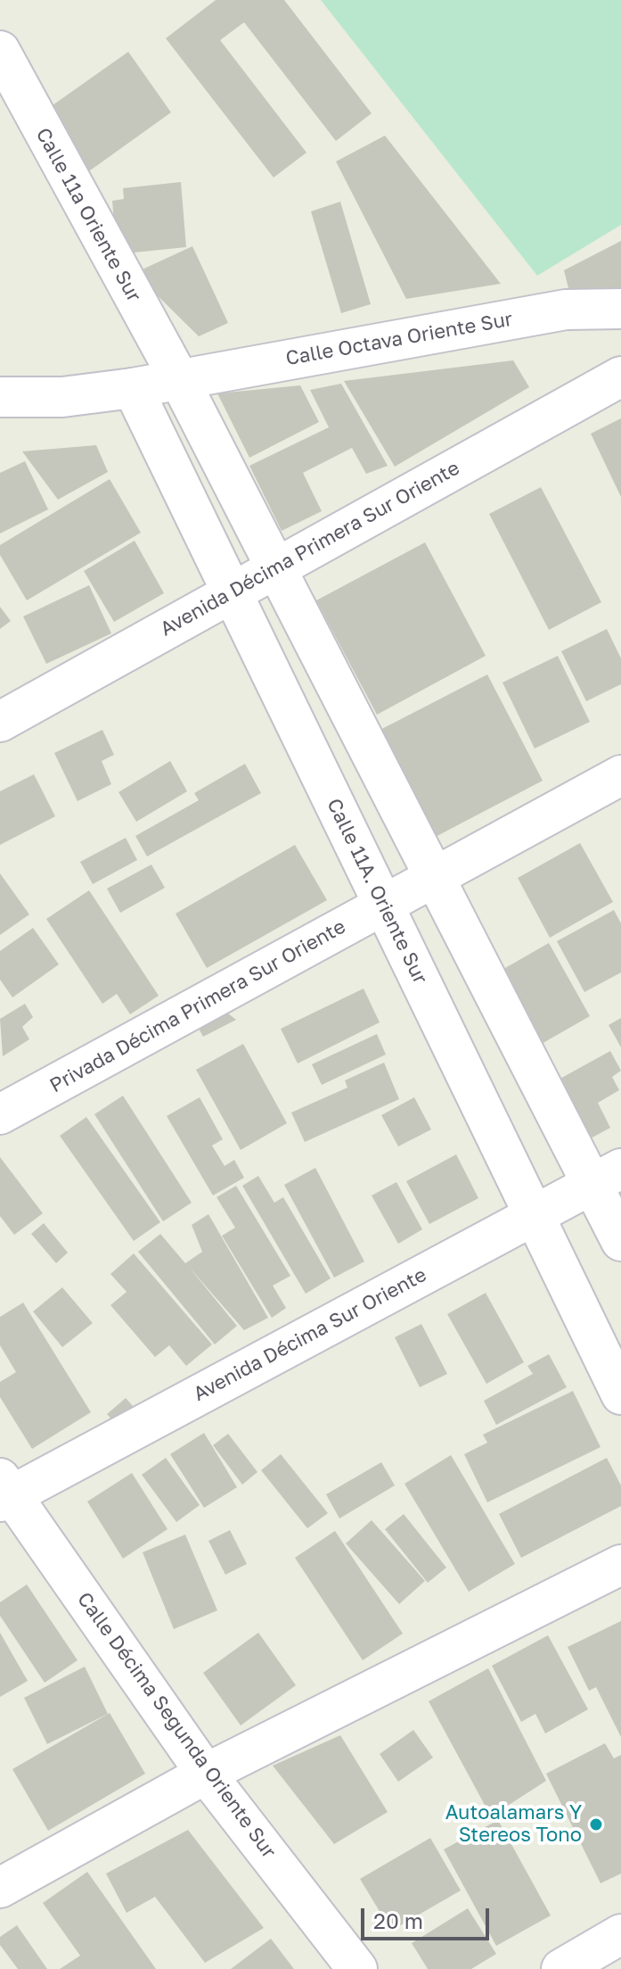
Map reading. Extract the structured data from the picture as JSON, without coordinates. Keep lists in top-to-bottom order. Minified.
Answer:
{"streets":{"street":["Calle 11a Oriente Sur","Calle Octava Oriente Sur","Avenida Décima Primera Sur Oriente","Calle 11A. Oriente Sur","Privada Décima Primera Sur Oriente","Avenida Décima Sur Oriente","Calle Décima Segunda Oriente Sur"]},"crossings":[["Calle 11a Oriente Sur","Calle Octava Oriente Sur"],["Calle Octava Oriente Sur","Calle 11A. Oriente Sur"],["Avenida Décima Primera Sur Oriente","Calle 11A. Oriente Sur"],["Calle 11A. Oriente Sur","Privada Décima Primera Sur Oriente"],["Calle 11A. Oriente Sur","Avenida Décima Sur Oriente"],["Avenida Décima Sur Oriente","Calle Décima Segunda Oriente Sur"]],"places":["Autoalamars Y Stereos Tono"],"scale_bar":"20 m"}
